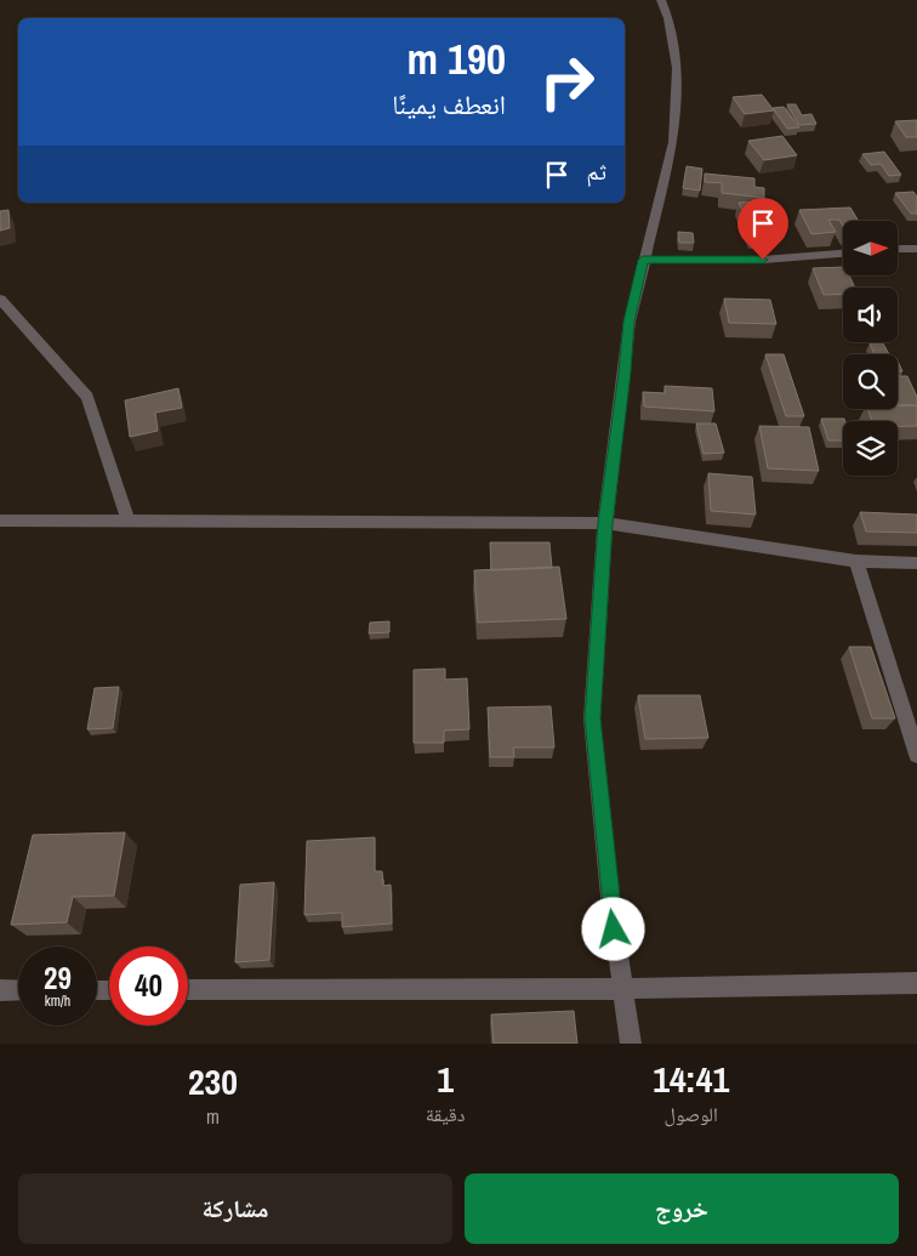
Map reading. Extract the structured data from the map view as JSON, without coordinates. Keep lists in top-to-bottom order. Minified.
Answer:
{"north":"right","page":{"turn":["190 m","انعطف يمينًا"],"then":"ثم","speed":"29 km/h","limit":"40","eta":["14:41","الوصول","1","دقيقة","230","m"],"buttons":["خروج","مشاركة"]}}
